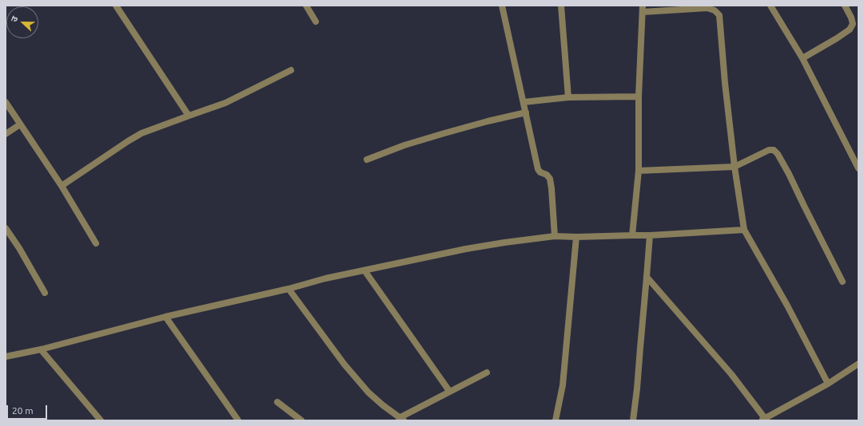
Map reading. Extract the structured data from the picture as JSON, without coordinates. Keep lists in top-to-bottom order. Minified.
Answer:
{"scale_bar":"20 m","north":"left"}
